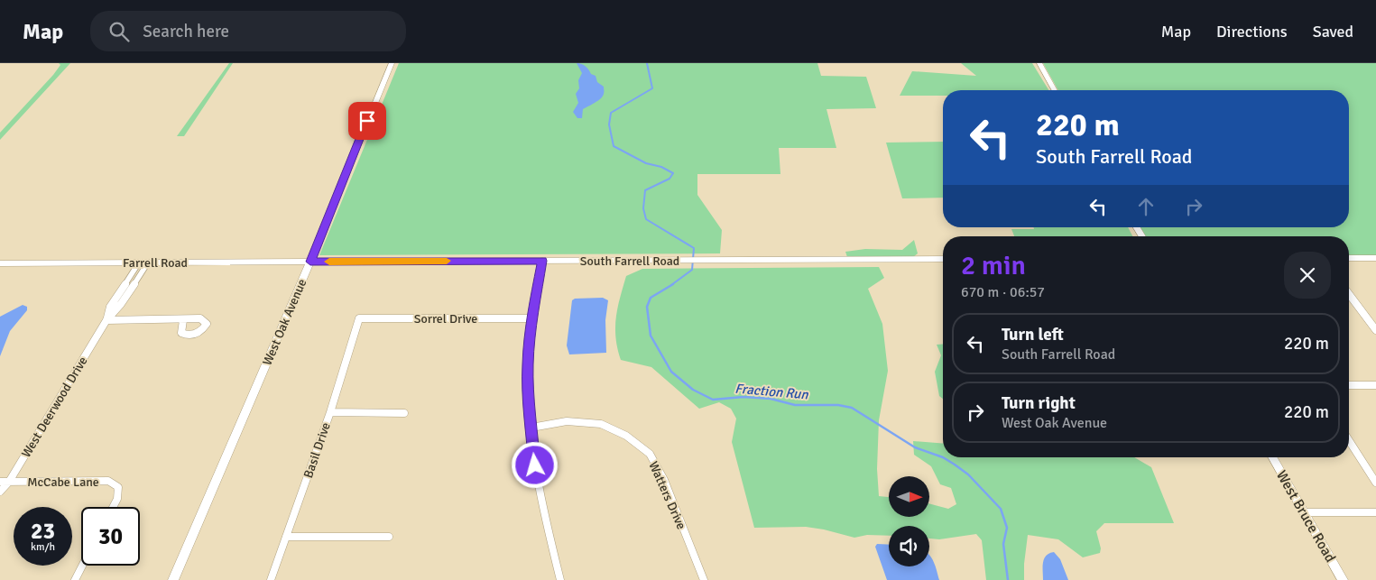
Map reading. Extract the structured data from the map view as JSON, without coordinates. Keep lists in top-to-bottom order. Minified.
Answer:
{"streets":{"street":["South Farrell Road","Farrell Road","Sorrel Drive","West Oak Avenue","West Deerwood Drive","Basil Drive","McCabe Lane","Watters Drive","West Bruce Road"]},"crossings":[["South Farrell Road","Farrell Road"],["South Farrell Road","West Oak Avenue"],["Farrell Road","West Oak Avenue"],["Farrell Road","West Deerwood Drive"],["Sorrel Drive","Basil Drive"],["West Deerwood Drive","McCabe Lane"]],"water":["Fraction Run"],"north":"right","page":{"header":"Map","search":"Search here","nav":["Map","Directions","Saved"],"turn":["220 m","South Farrell Road"],"heading":["2 min","670 m · 06:57"],"list":[{"name":"Turn left","note":"South Farrell Road","value":"220 m"},{"name":"Turn right","note":"West Oak Avenue","value":"220 m"}],"speed":"23 km/h","limit":"30"}}
